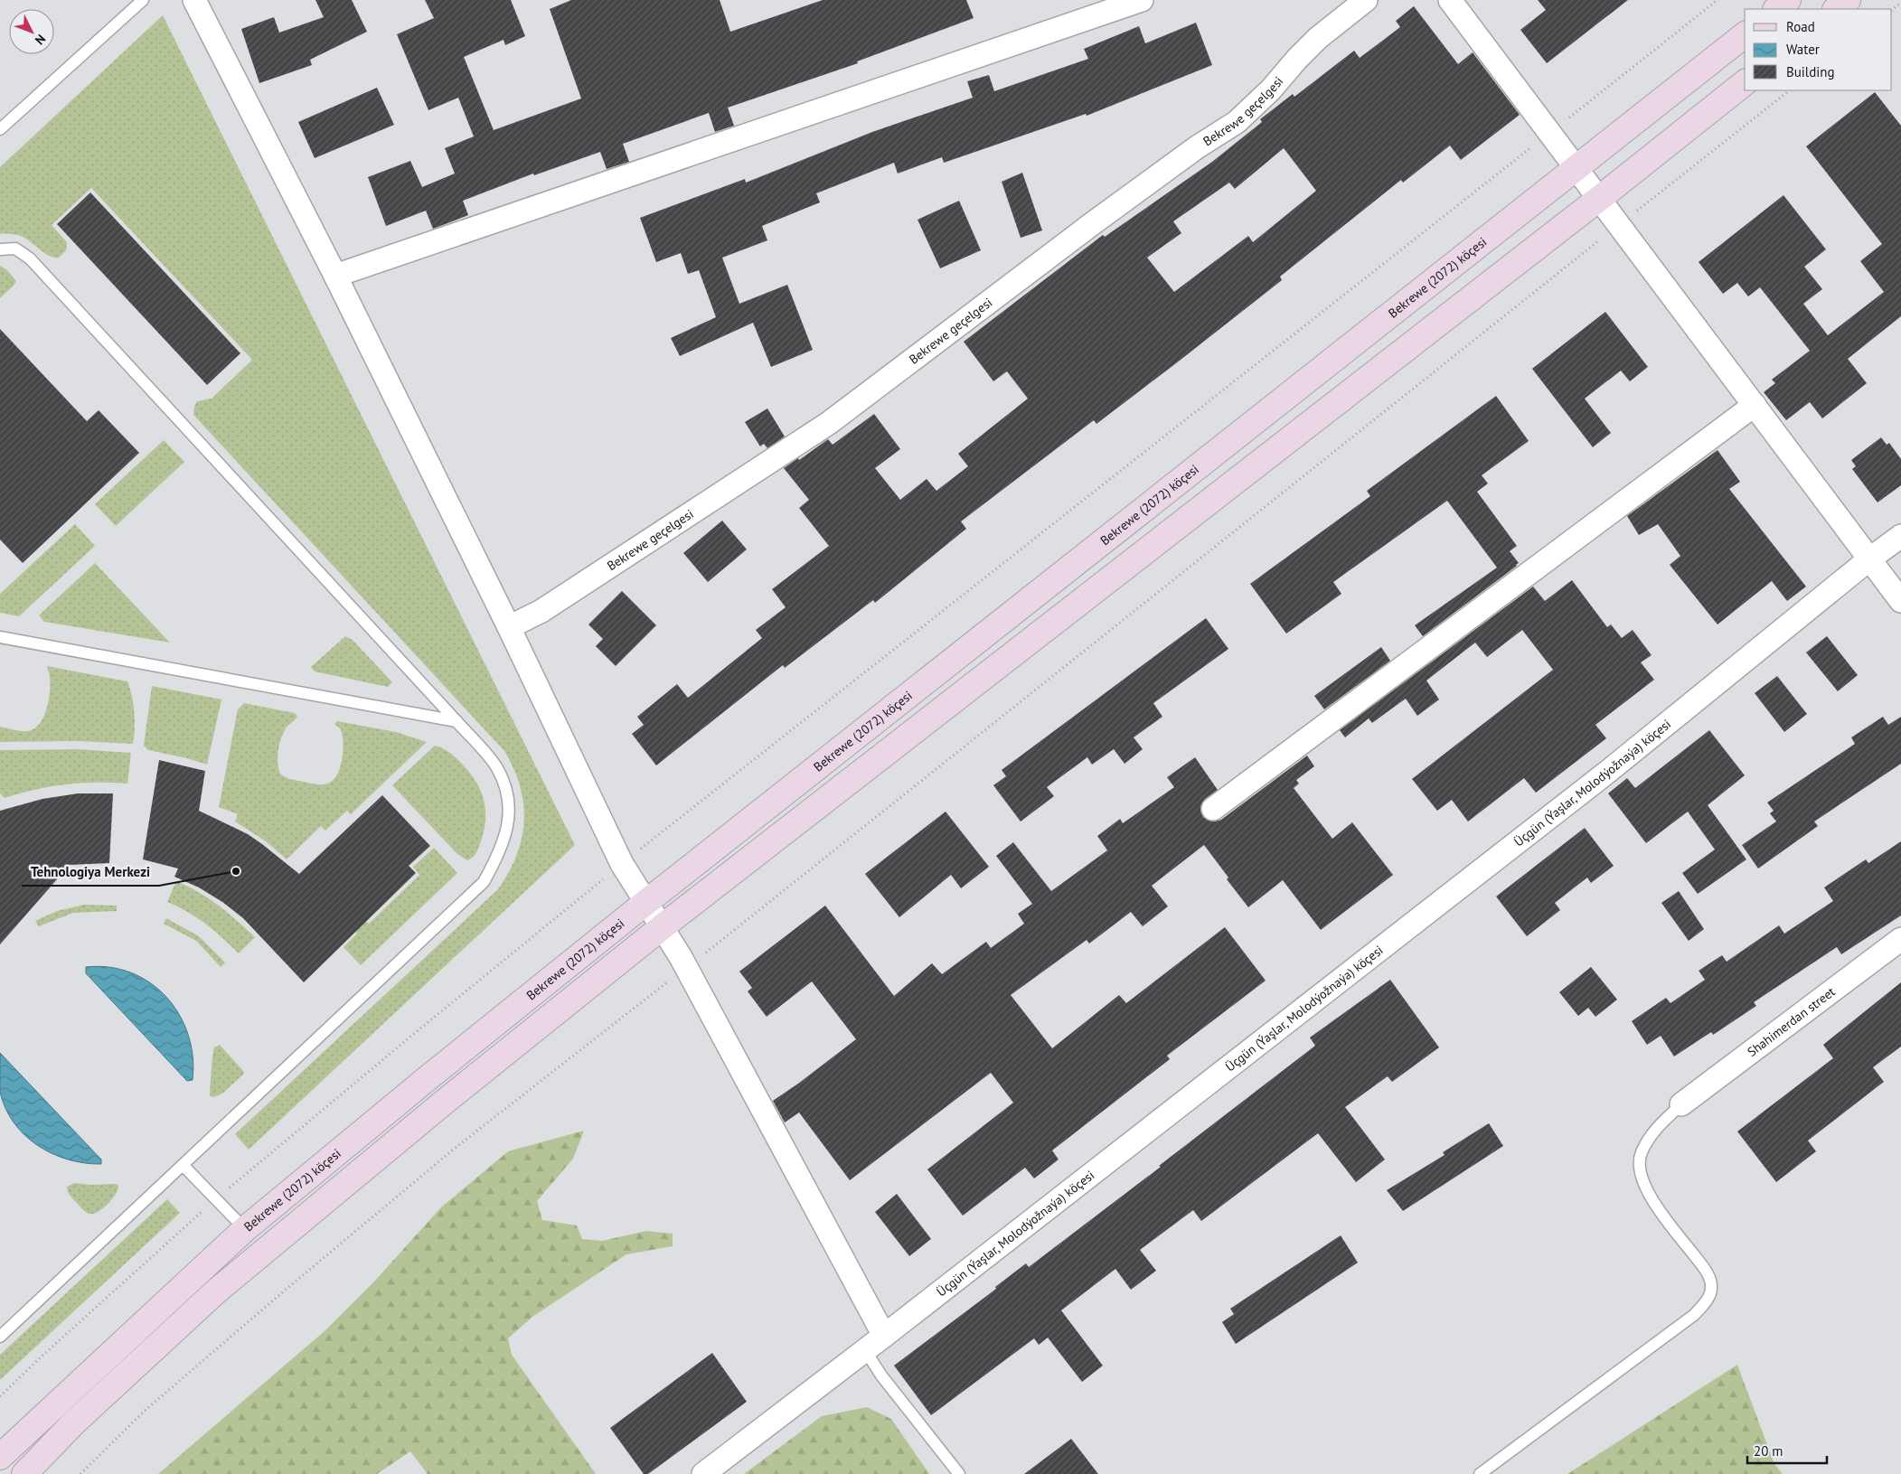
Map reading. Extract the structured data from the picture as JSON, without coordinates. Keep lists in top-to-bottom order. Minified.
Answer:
{"streets":{"main road":["Bekrewe (2072) köçesi"],"street":["Bekrewe geçelgesi","Üçgün (Ýaşlar, Molodýožnaýa) köçesi","Shahimerdan street"]},"places":["Tehnologiya Merkezi"],"legend":["Road","Water","Building"],"scale_bar":"20 m","north":"bottom right"}
